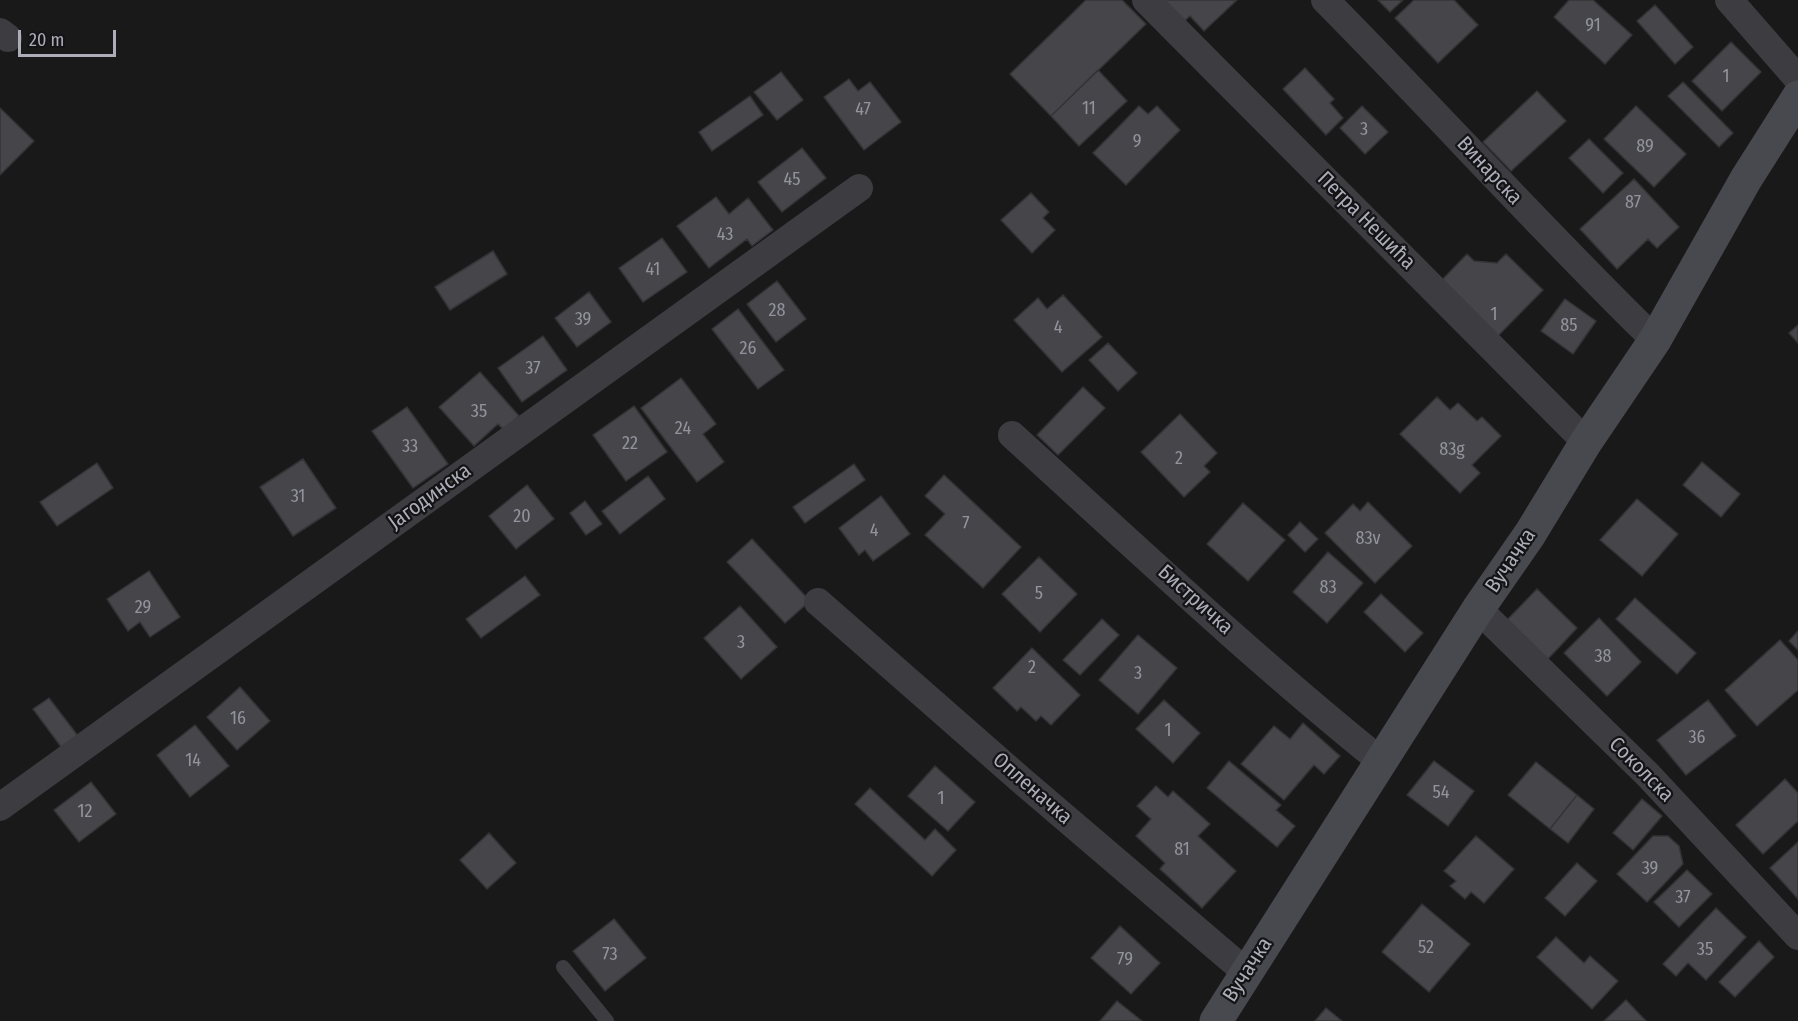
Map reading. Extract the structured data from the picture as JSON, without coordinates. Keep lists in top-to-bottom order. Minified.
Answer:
{"streets":{"street":["Винарска","Петра Нешића","Јагодинска","Вучачка","Бистричка","Соколска","Опленачка"]},"crossings":[["Винарска","Вучачка"],["Петра Нешића","Вучачка"],["Вучачка","Бистричка"],["Вучачка","Соколска"],["Вучачка","Опленачка"]],"house_numbers":["91","1","11","47","3","9","89","45","87","43","41","28","1","39","85","4","26","37","35","24","22","33","83g","2","31","20","7","4","83v","83","5","29","3","38","2","3","16","1","36","14","54","1","12","81","39","37","52","35","73","79"],"scale_bar":"20 m"}
